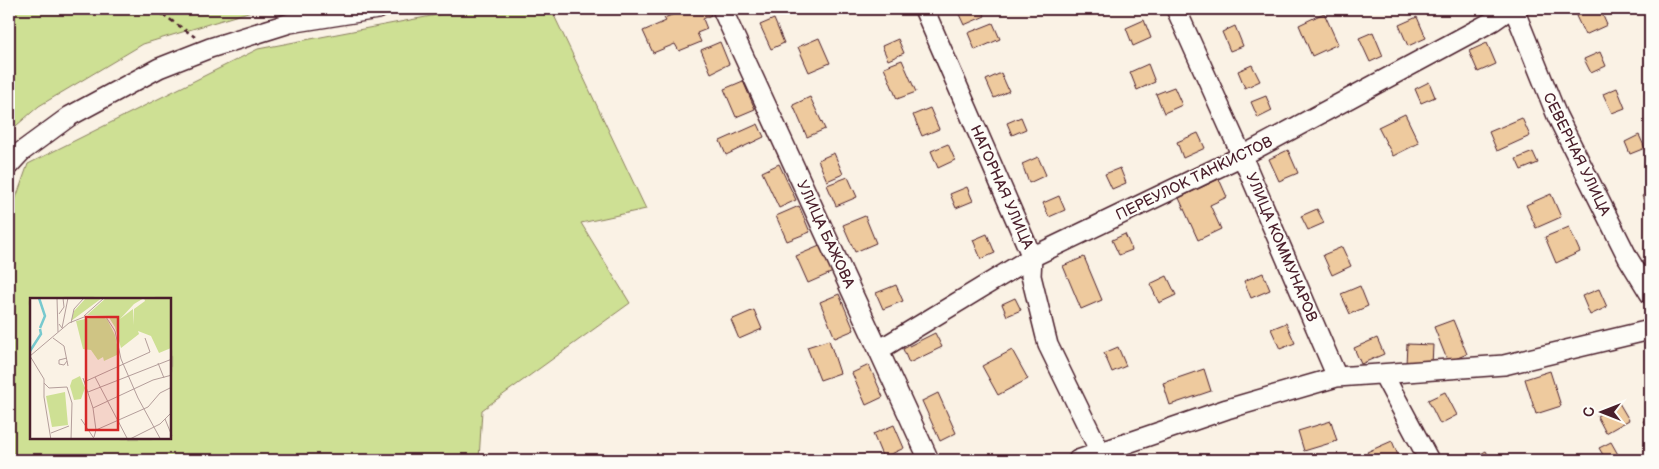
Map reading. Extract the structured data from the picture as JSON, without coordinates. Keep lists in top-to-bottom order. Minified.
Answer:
{"streets":{"street":["СЕВЕРНАЯ УЛИЦА","ПЕРЕУЛОК ТАНКИСТОВ","НАГОРНАЯ УЛИЦА","УЛИЦА БАЖОВА","УЛИЦА КОММУНАРОВ"]},"crossings":[["ПЕРЕУЛОК ТАНКИСТОВ","НАГОРНАЯ УЛИЦА"],["ПЕРЕУЛОК ТАНКИСТОВ","УЛИЦА БАЖОВА"],["ПЕРЕУЛОК ТАНКИСТОВ","УЛИЦА КОММУНАРОВ"]],"north":"left"}
